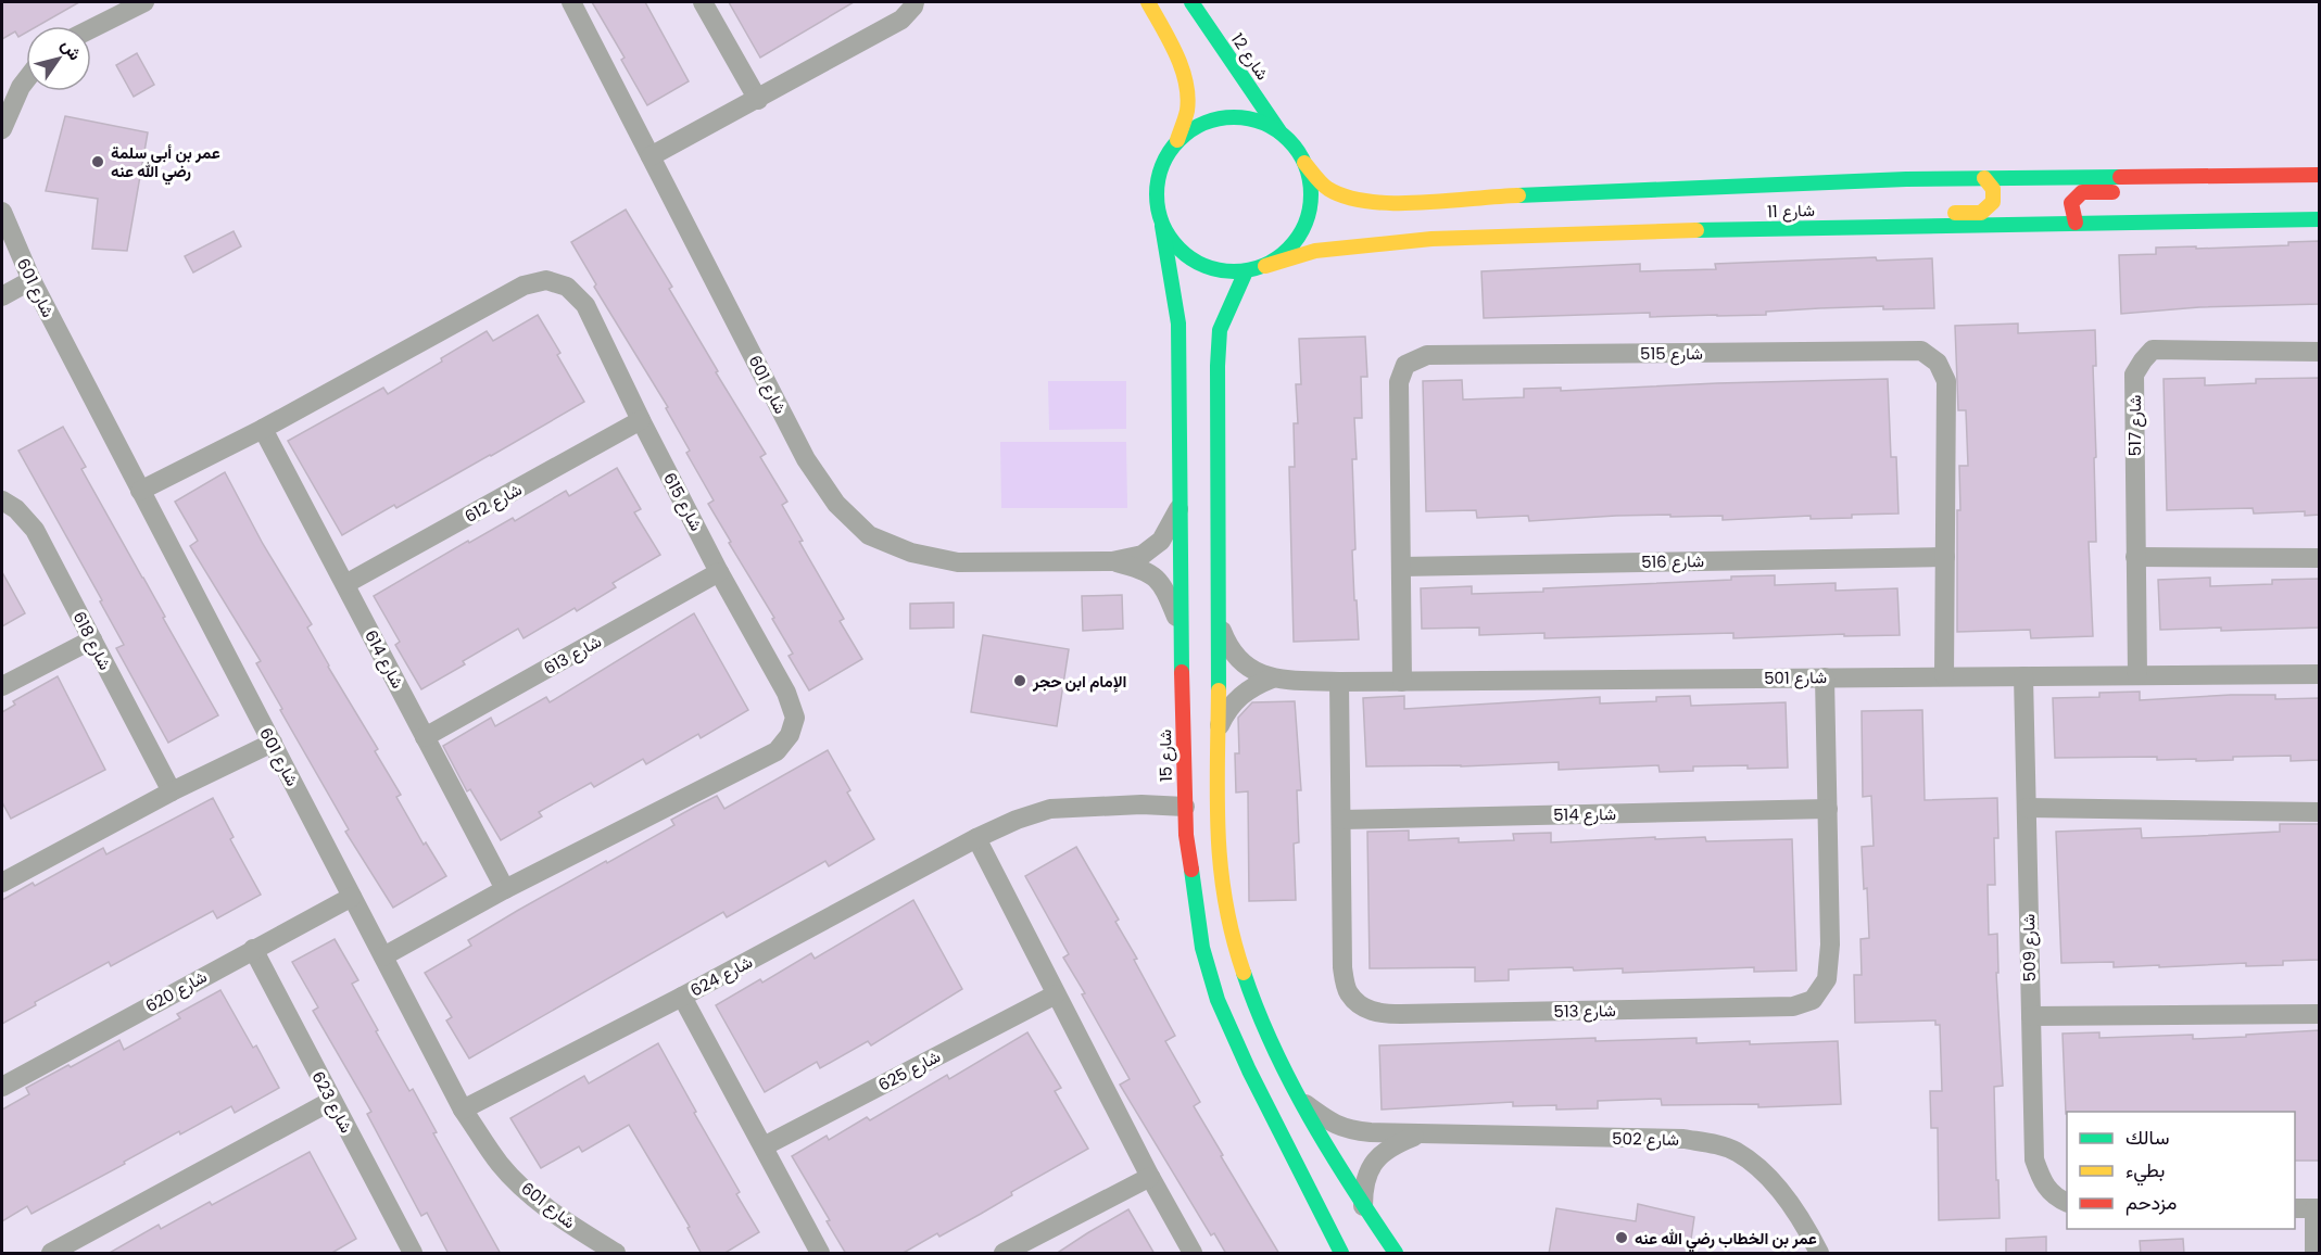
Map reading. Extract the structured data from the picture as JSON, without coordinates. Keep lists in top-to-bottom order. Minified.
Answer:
{"streets":{"street":["شارع 12","شارع 11","شارع 601","شارع 515","شارع 517","شارع 615","شارع 612","شارع 516","شارع 618","شارع 613","شارع 614","شارع 501","شارع 15","شارع 514","شارع 509","شارع 624","شارع 620","شارع 513","شارع 625","شارع 623","شارع 502"]},"crossings":[["شارع 12","شارع 11"],["شارع 12","شارع 15"],["شارع 11","شارع 15"],["شارع 601","شارع 615"],["شارع 601","شارع 15"],["شارع 601","شارع 624"],["شارع 601","شارع 620"],["شارع 515","شارع 516"],["شارع 515","شارع 501"],["شارع 517","شارع 501"],["شارع 615","شارع 612"],["شارع 615","شارع 613"],["شارع 615","شارع 614"],["شارع 612","شارع 614"],["شارع 613","شارع 614"],["شارع 501","شارع 509"],["شارع 501","شارع 513"],["شارع 15","شارع 624"],["شارع 514","شارع 513"],["شارع 620","شارع 623"]],"places":["عمر بن أبي سلمة رضي الله عنه","الإمام ابن حجر","عمر بن الخطاب رضي الله عنه"],"legend":["سالك","بطيء","مزدحم"],"north":"top right"}
